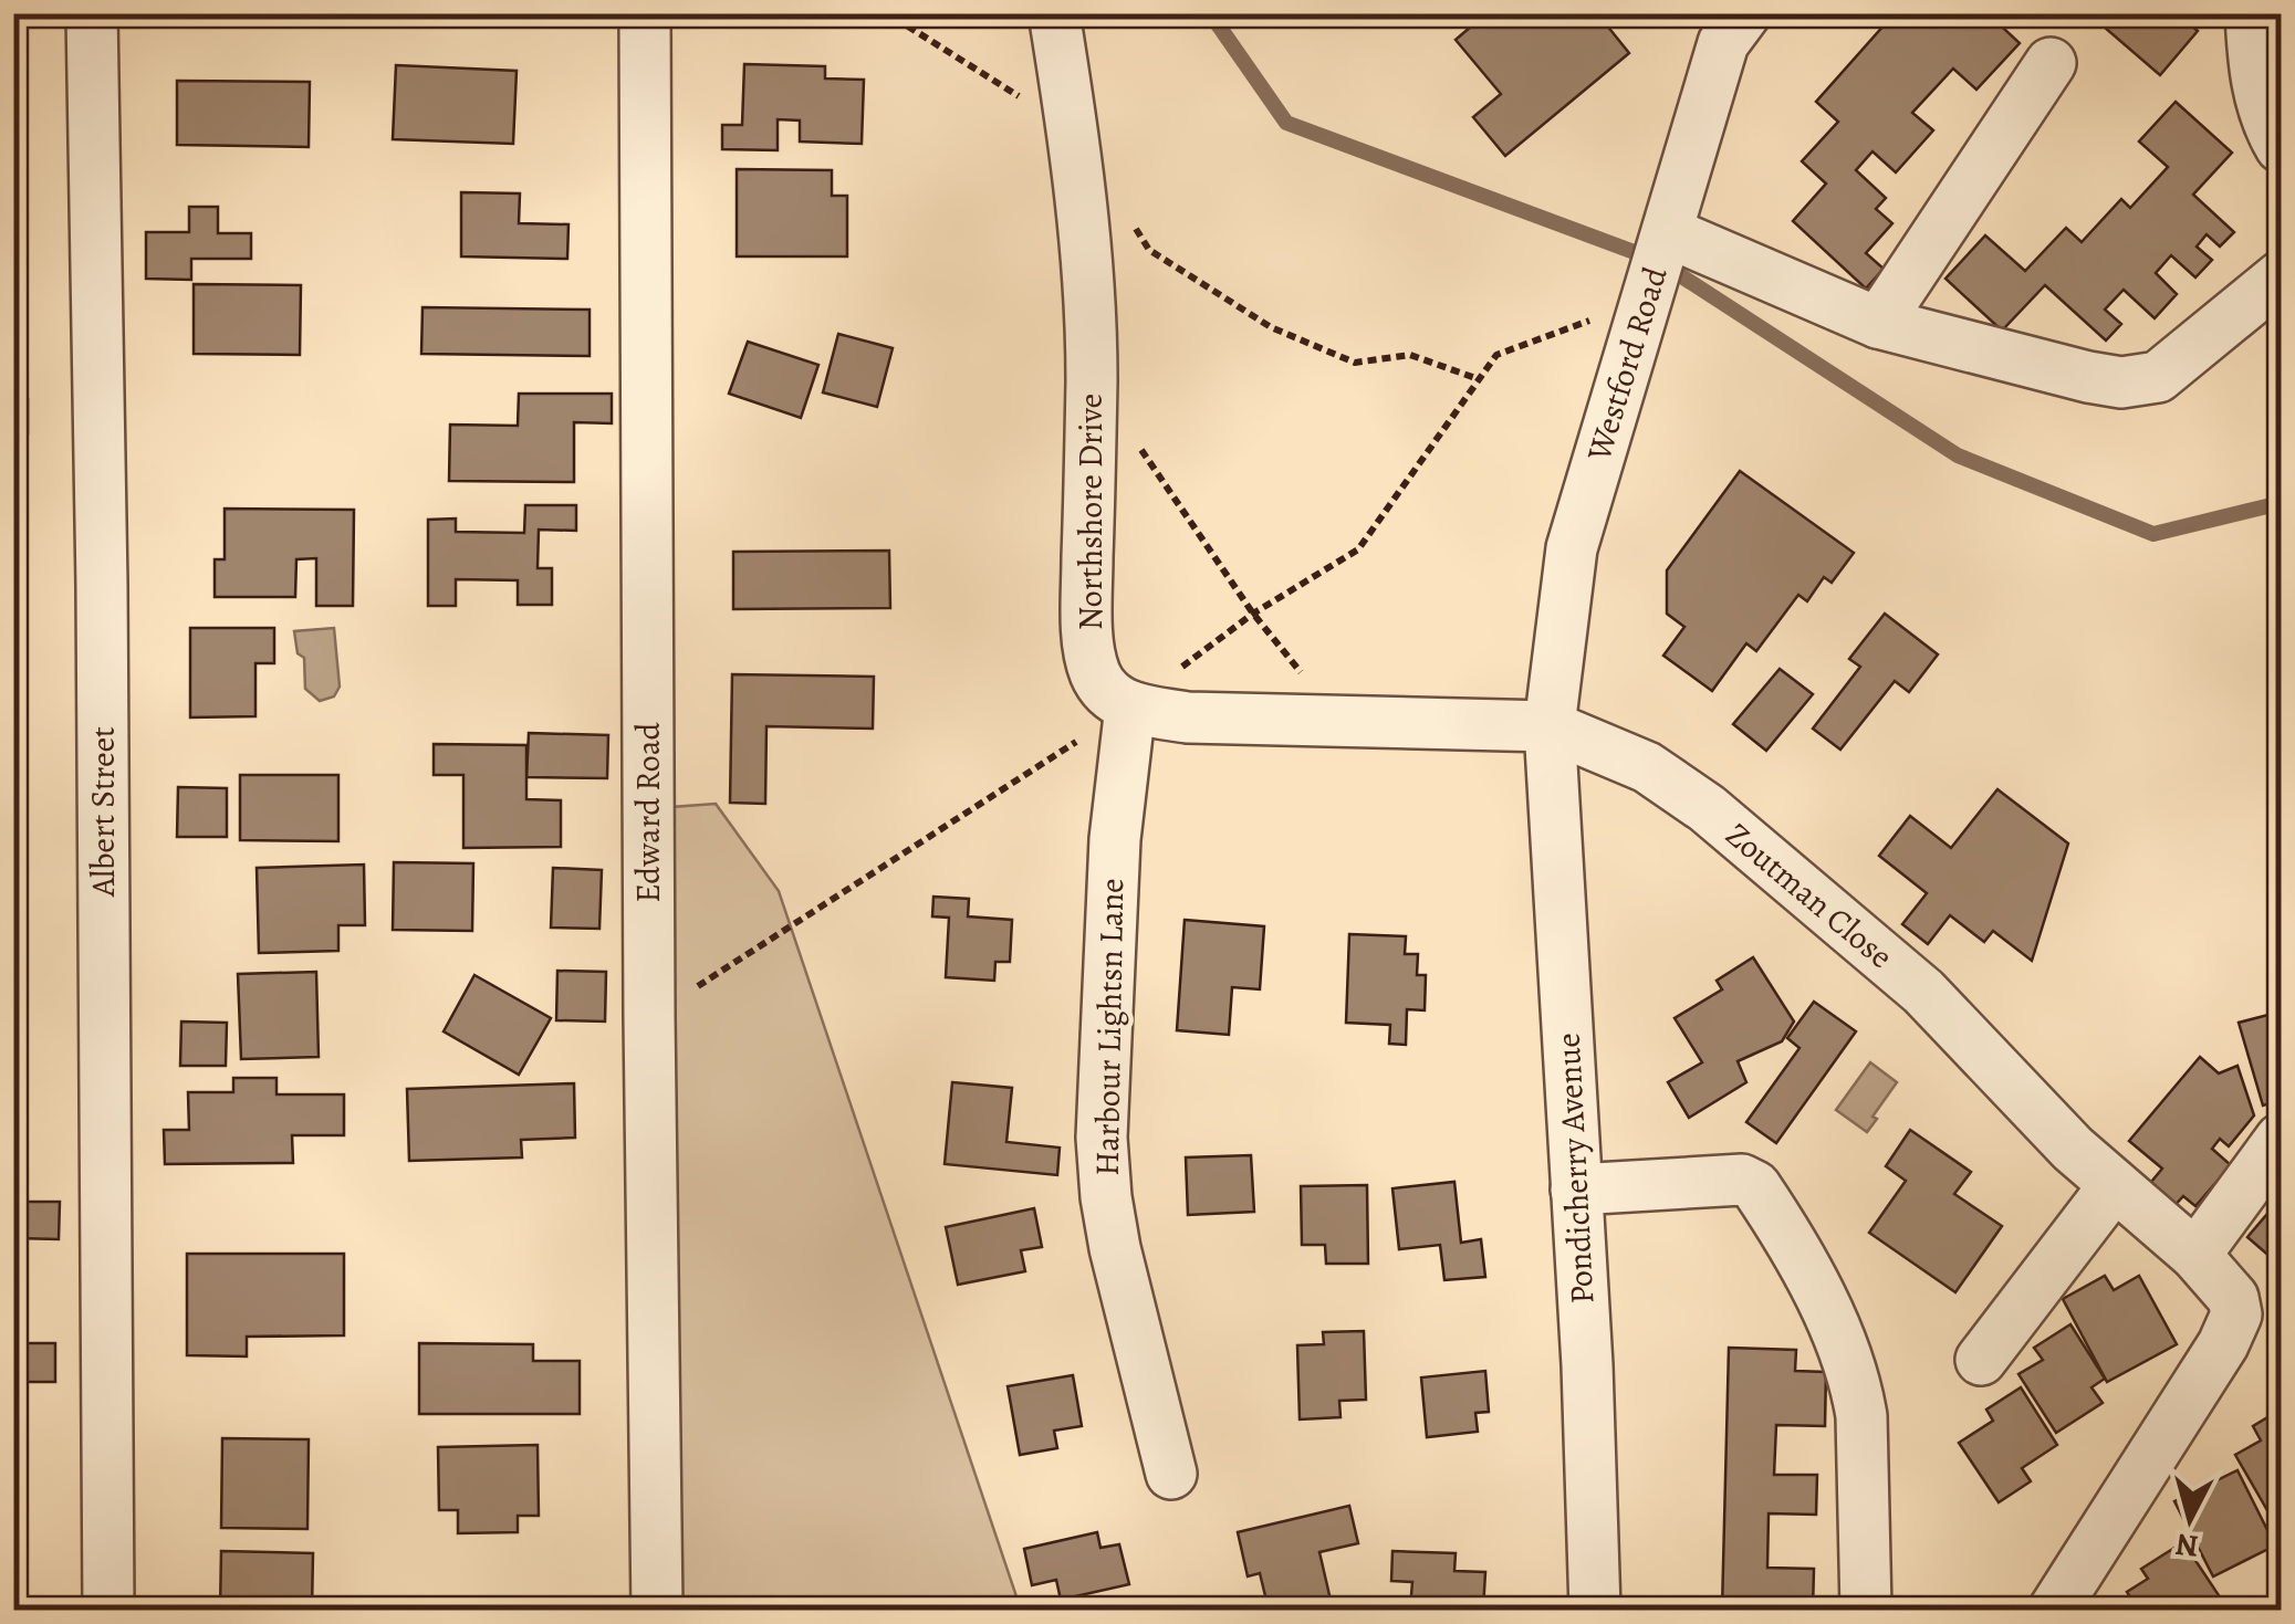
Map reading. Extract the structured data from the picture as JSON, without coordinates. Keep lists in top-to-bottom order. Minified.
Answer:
{"streets":{"street":["Westford Road","Northshore Drive","Albert Street","Edward Road","Zoutman Close","Harbour Lightsn Lane","Pondicherry Avenue"]},"crossings":[["Westford Road","Zoutman Close"],["Westford Road","Pondicherry Avenue"],["Northshore Drive","Harbour Lightsn Lane"],["Zoutman Close","Pondicherry Avenue"]],"north":"bottom"}
